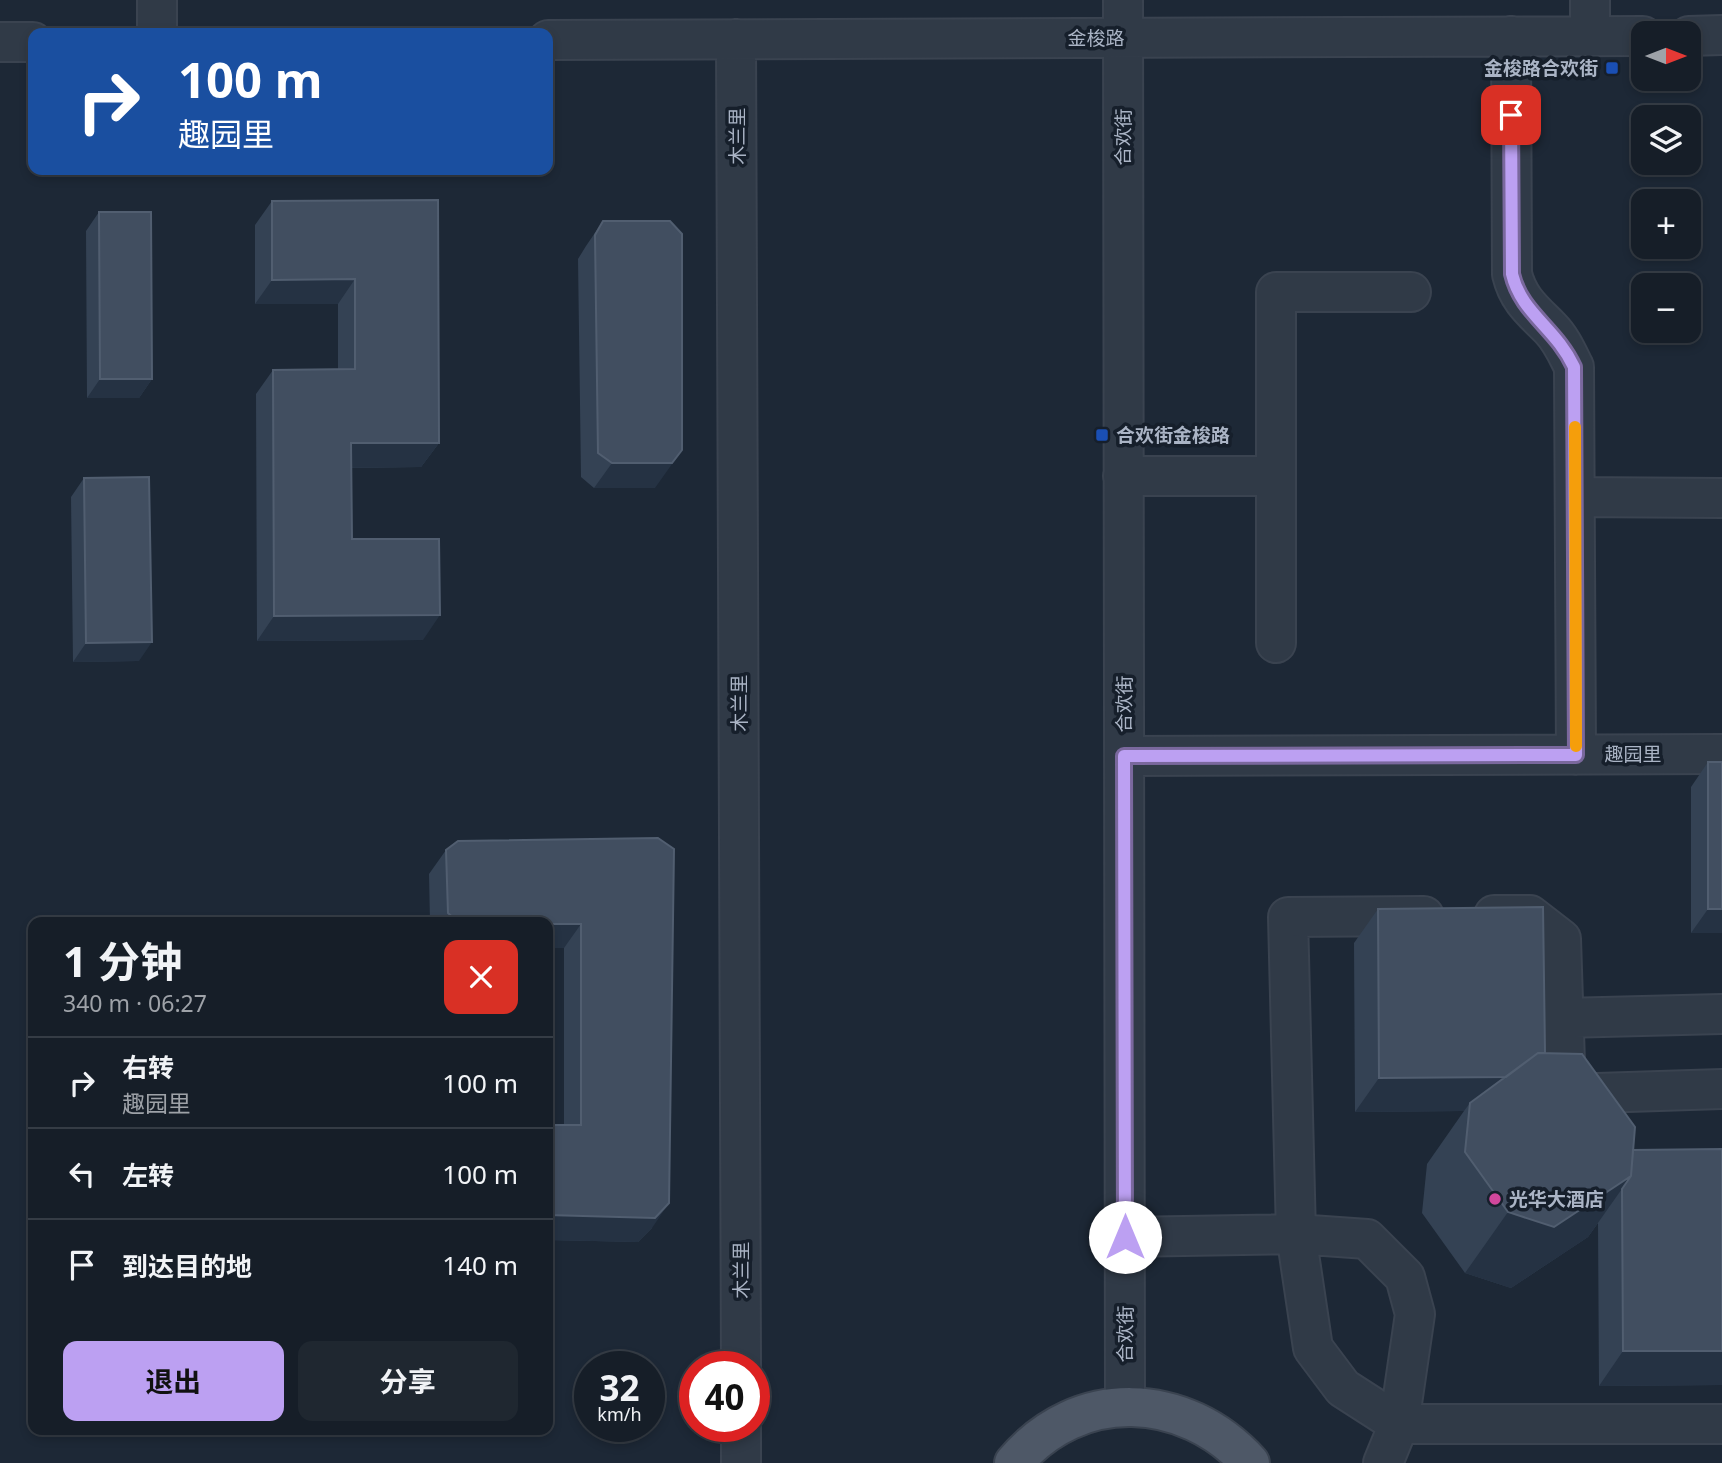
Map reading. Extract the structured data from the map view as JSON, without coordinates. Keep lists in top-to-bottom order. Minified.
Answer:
{"streets":{"street":["金梭路","木兰里","合欢街","趣园里"]},"crossings":[["金梭路","木兰里"],["金梭路","合欢街"],["合欢街","趣园里"]],"places":{"transit":["金梭路合欢街","合欢街金梭路"],"other":["光华大酒店"]},"north":"right","page":{"map_buttons":["+","−"],"turn":["100 m","趣园里"],"heading":["1 分钟","340 m · 06:27"],"list":[{"name":"右转","note":"趣园里","value":"100 m"},{"name":"左转","value":"100 m"},{"name":"到达目的地","value":"140 m"}],"buttons":["退出","分享"],"speed":"32 km/h","limit":"40"}}
